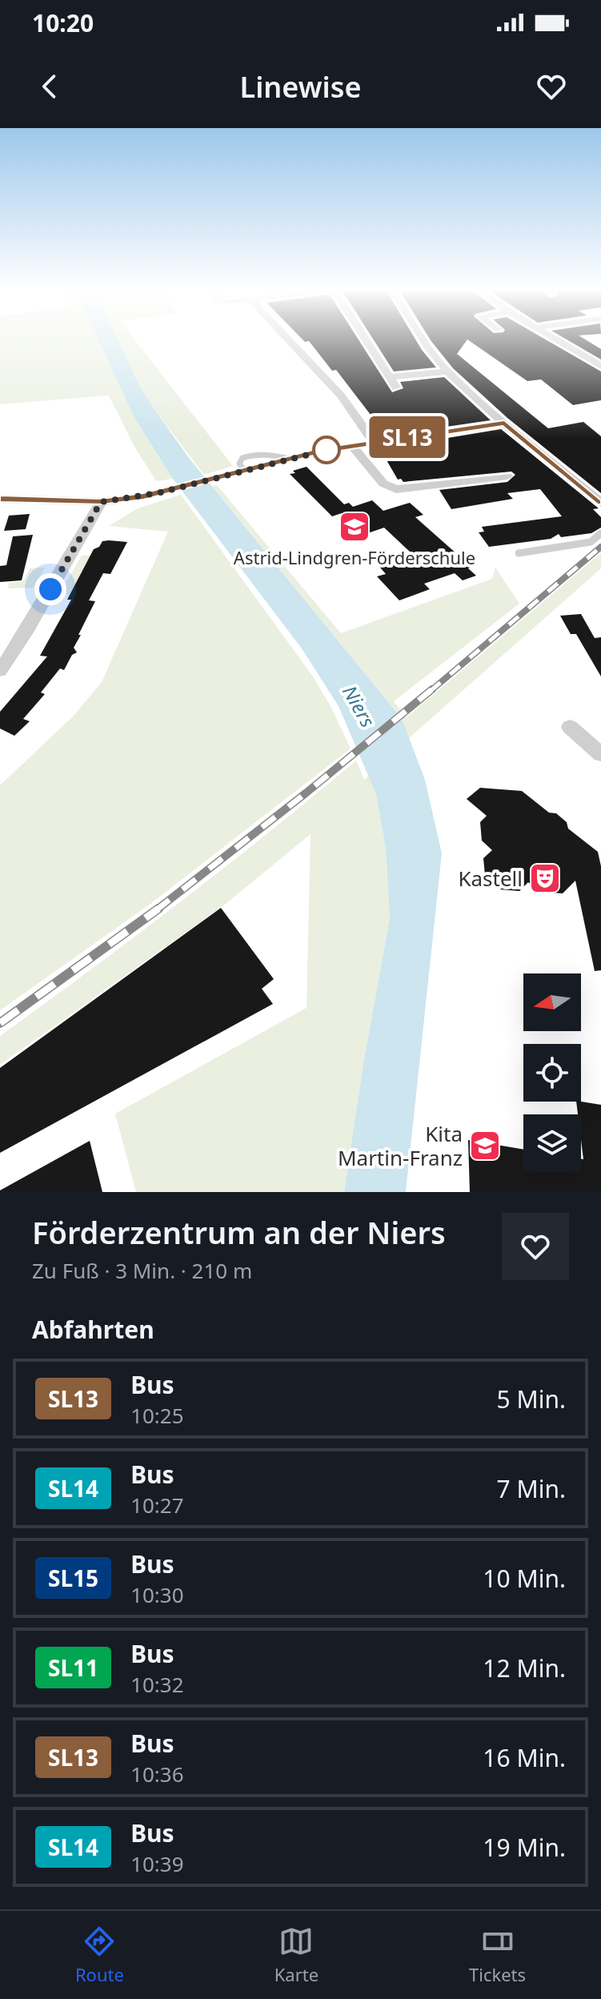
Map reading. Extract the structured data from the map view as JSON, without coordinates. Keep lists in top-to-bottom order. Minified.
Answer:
{"water":["Niers"],"places":{"school or university":["Astrid-Lindgren-Förderschule","Kita Martin-Franz"],"theatre":["Kastell"]},"lines":["bus line SL13"],"north":"left","page":{"status":"10:20","header":"Linewise","on_map":"SL13","heading":[["Förderzentrum an der Niers","Zu Fuß · 3 Min. · 210 m"],"Abfahrten"],"list":[{"mark":"SL13","name":"Bus","note":"10:25","value":"5 Min."},{"mark":"SL14","name":"Bus","note":"10:27","value":"7 Min."},{"mark":"SL15","name":"Bus","note":"10:30","value":"10 Min."},{"mark":"SL11","name":"Bus","note":"10:32","value":"12 Min."},{"mark":"SL13","name":"Bus","note":"10:36","value":"16 Min."},{"mark":"SL14","name":"Bus","note":"10:39","value":"19 Min."}],"tabs":["Route","Karte","Tickets"]}}
